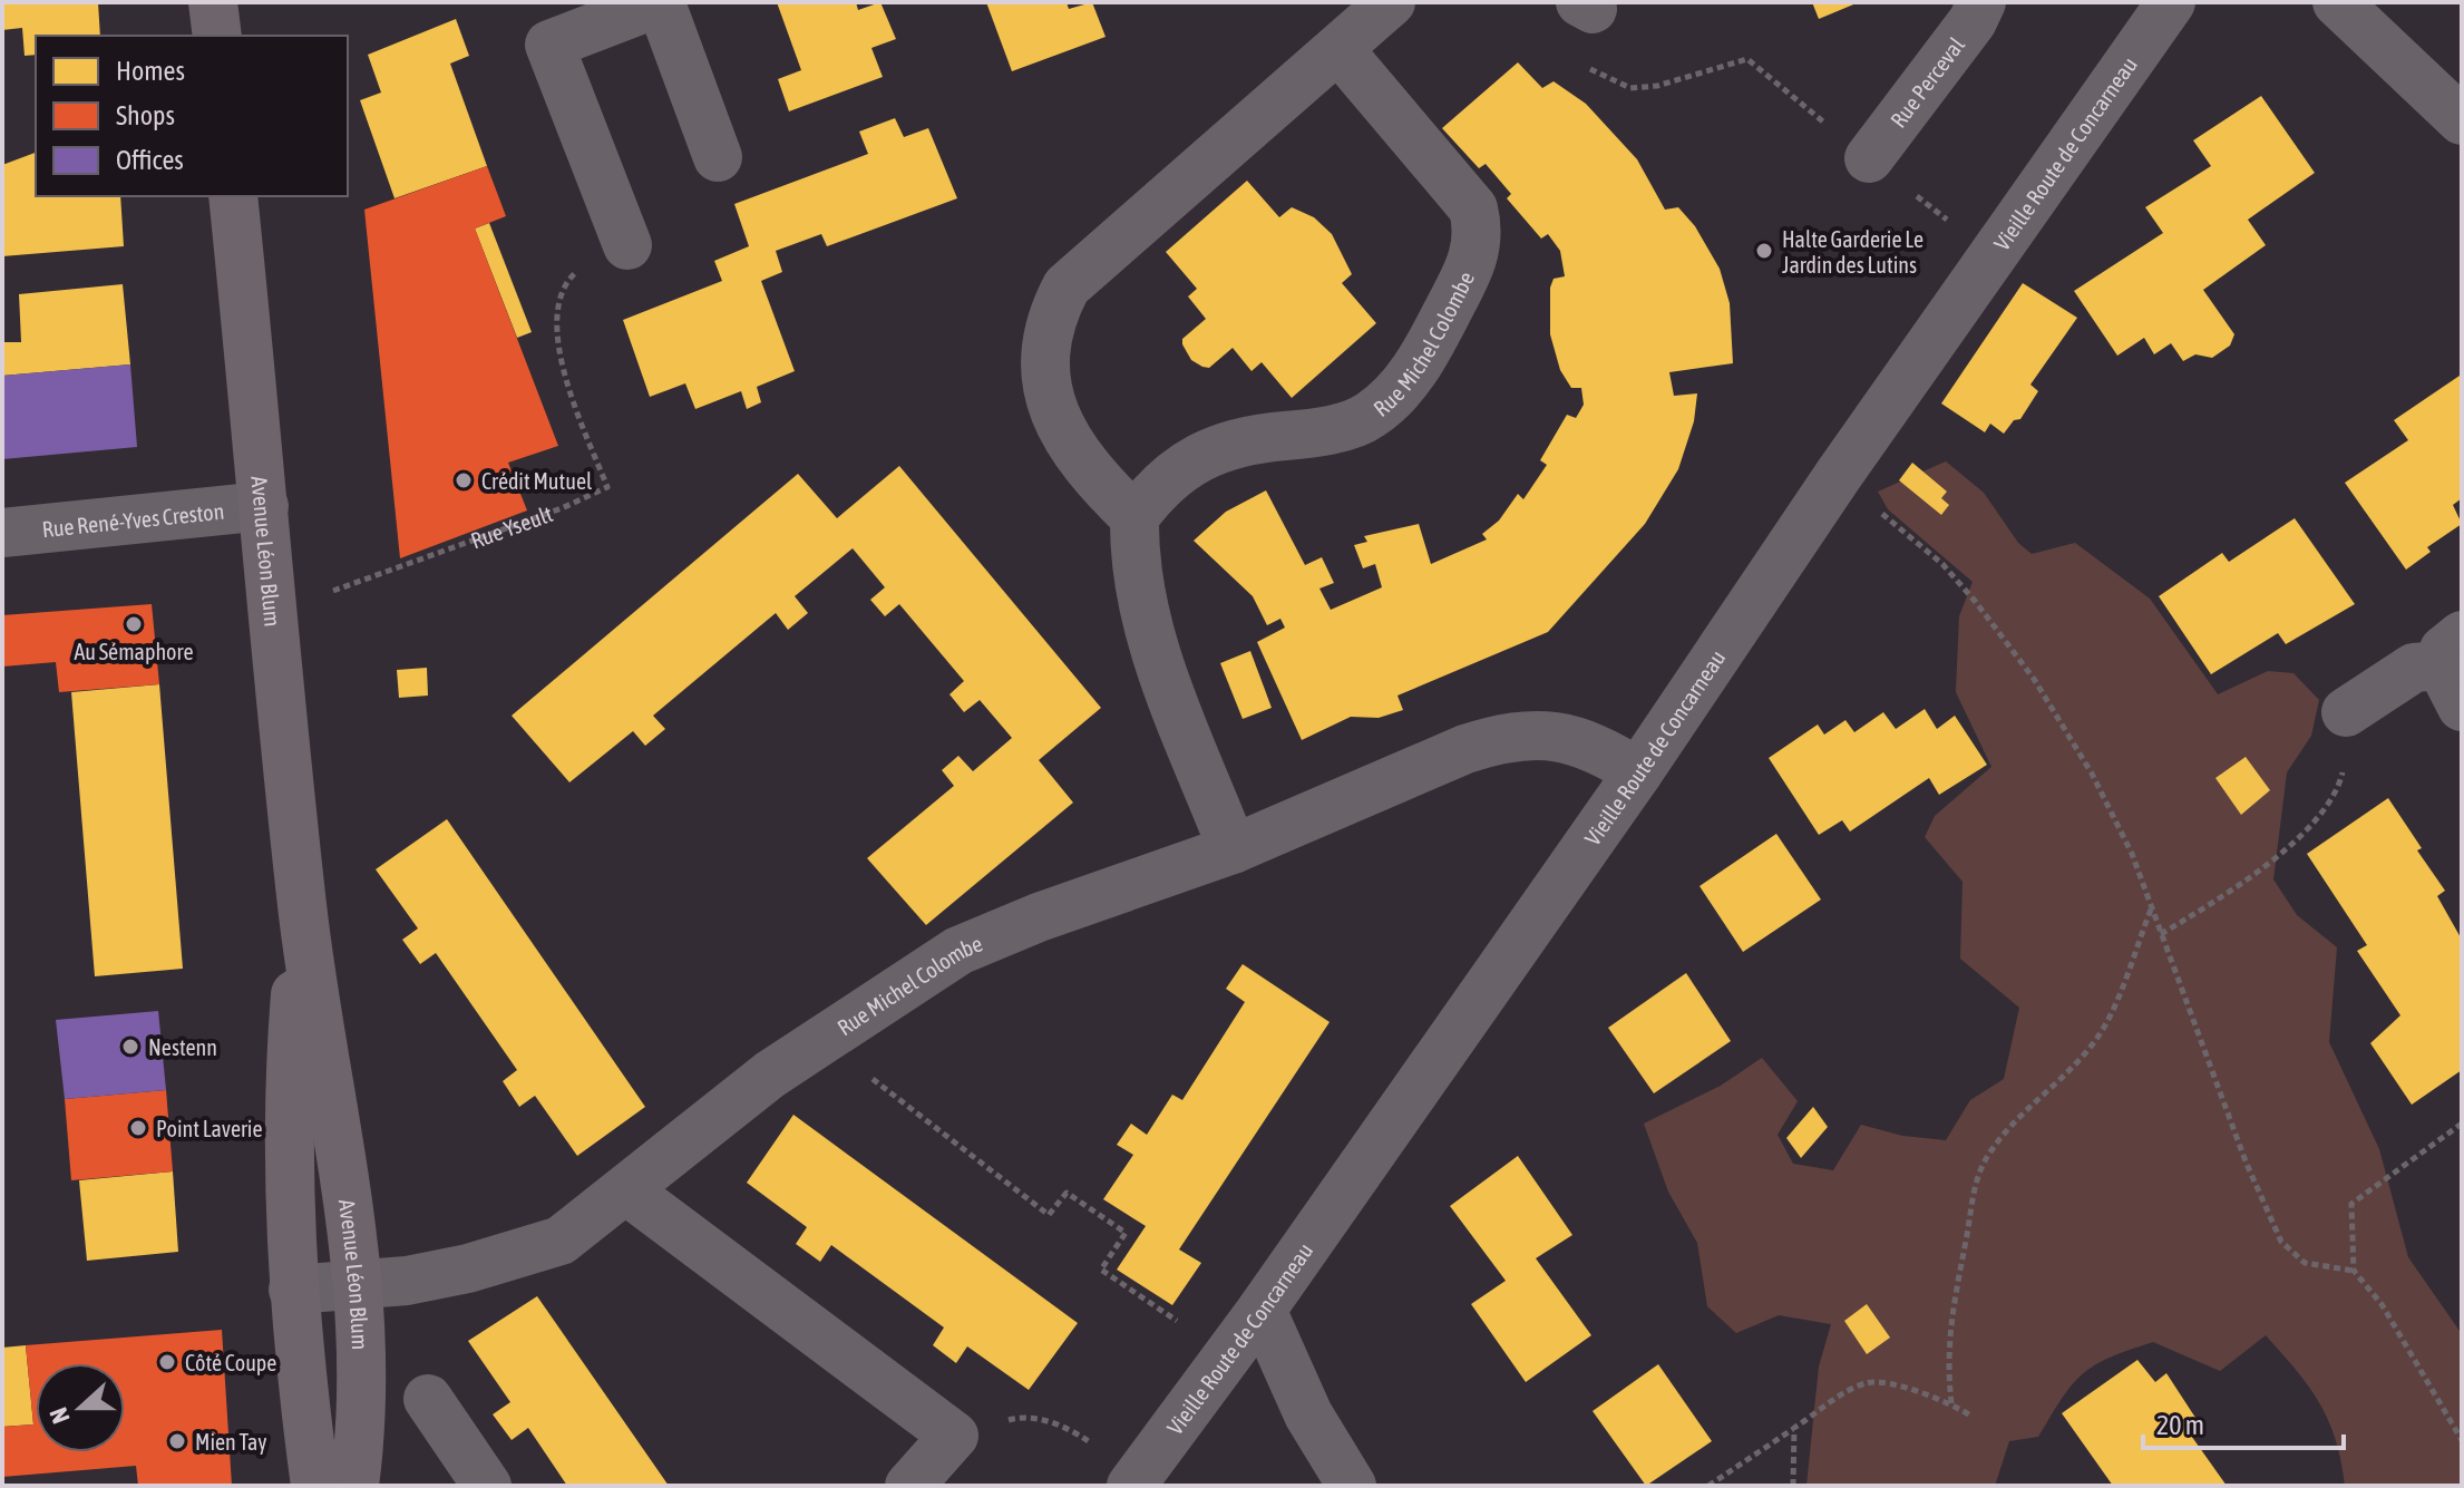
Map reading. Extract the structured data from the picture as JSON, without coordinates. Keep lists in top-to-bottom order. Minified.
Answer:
{"streets":{"main road":["Avenue Léon Blum"],"street":["Rue Perceval","Vieille Route de Concarneau","Rue Michel Colombe","Rue René-Yves Creston"],"path":["Rue Yseult"]},"crossings":[["Vieille Route de Concarneau","Rue Michel Colombe"],["Rue Michel Colombe","Avenue Léon Blum"],["Rue René-Yves Creston","Avenue Léon Blum"]],"places":["Halte Garderie Le Jardin des Lutins","Crédit Mutuel","Au Sémaphore","Nestenn","Point Laverie","Côté Coupe","Mien Tay"],"legend":["Homes","Shops","Offices"],"scale_bar":"20 m","north":"left"}
